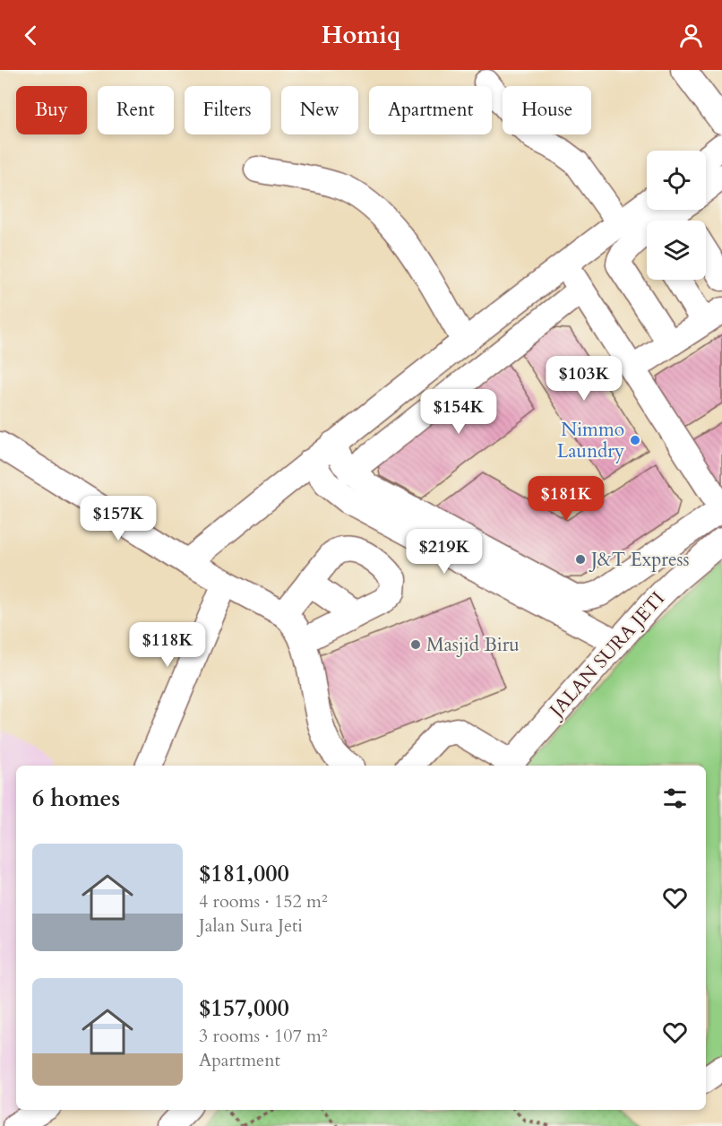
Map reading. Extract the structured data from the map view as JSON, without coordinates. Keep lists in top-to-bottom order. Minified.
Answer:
{"streets":{"street":["JALAN SURA JETI"]},"places":["Nimmo Laundry","J&T Express","Masjid Biru"],"page":{"header":"Homiq","chip":["Buy","Rent","Filters","New","Apartment","House"],"price":["$103K","$154K","$181K","$157K","$219K","$118K"],"heading":"6 homes","list":[{"name":"$181,000","note":"4 rooms · 152 m² · Jalan Sura Jeti"},{"name":"$157,000","note":"3 rooms · 107 m² · Apartment"}]}}
